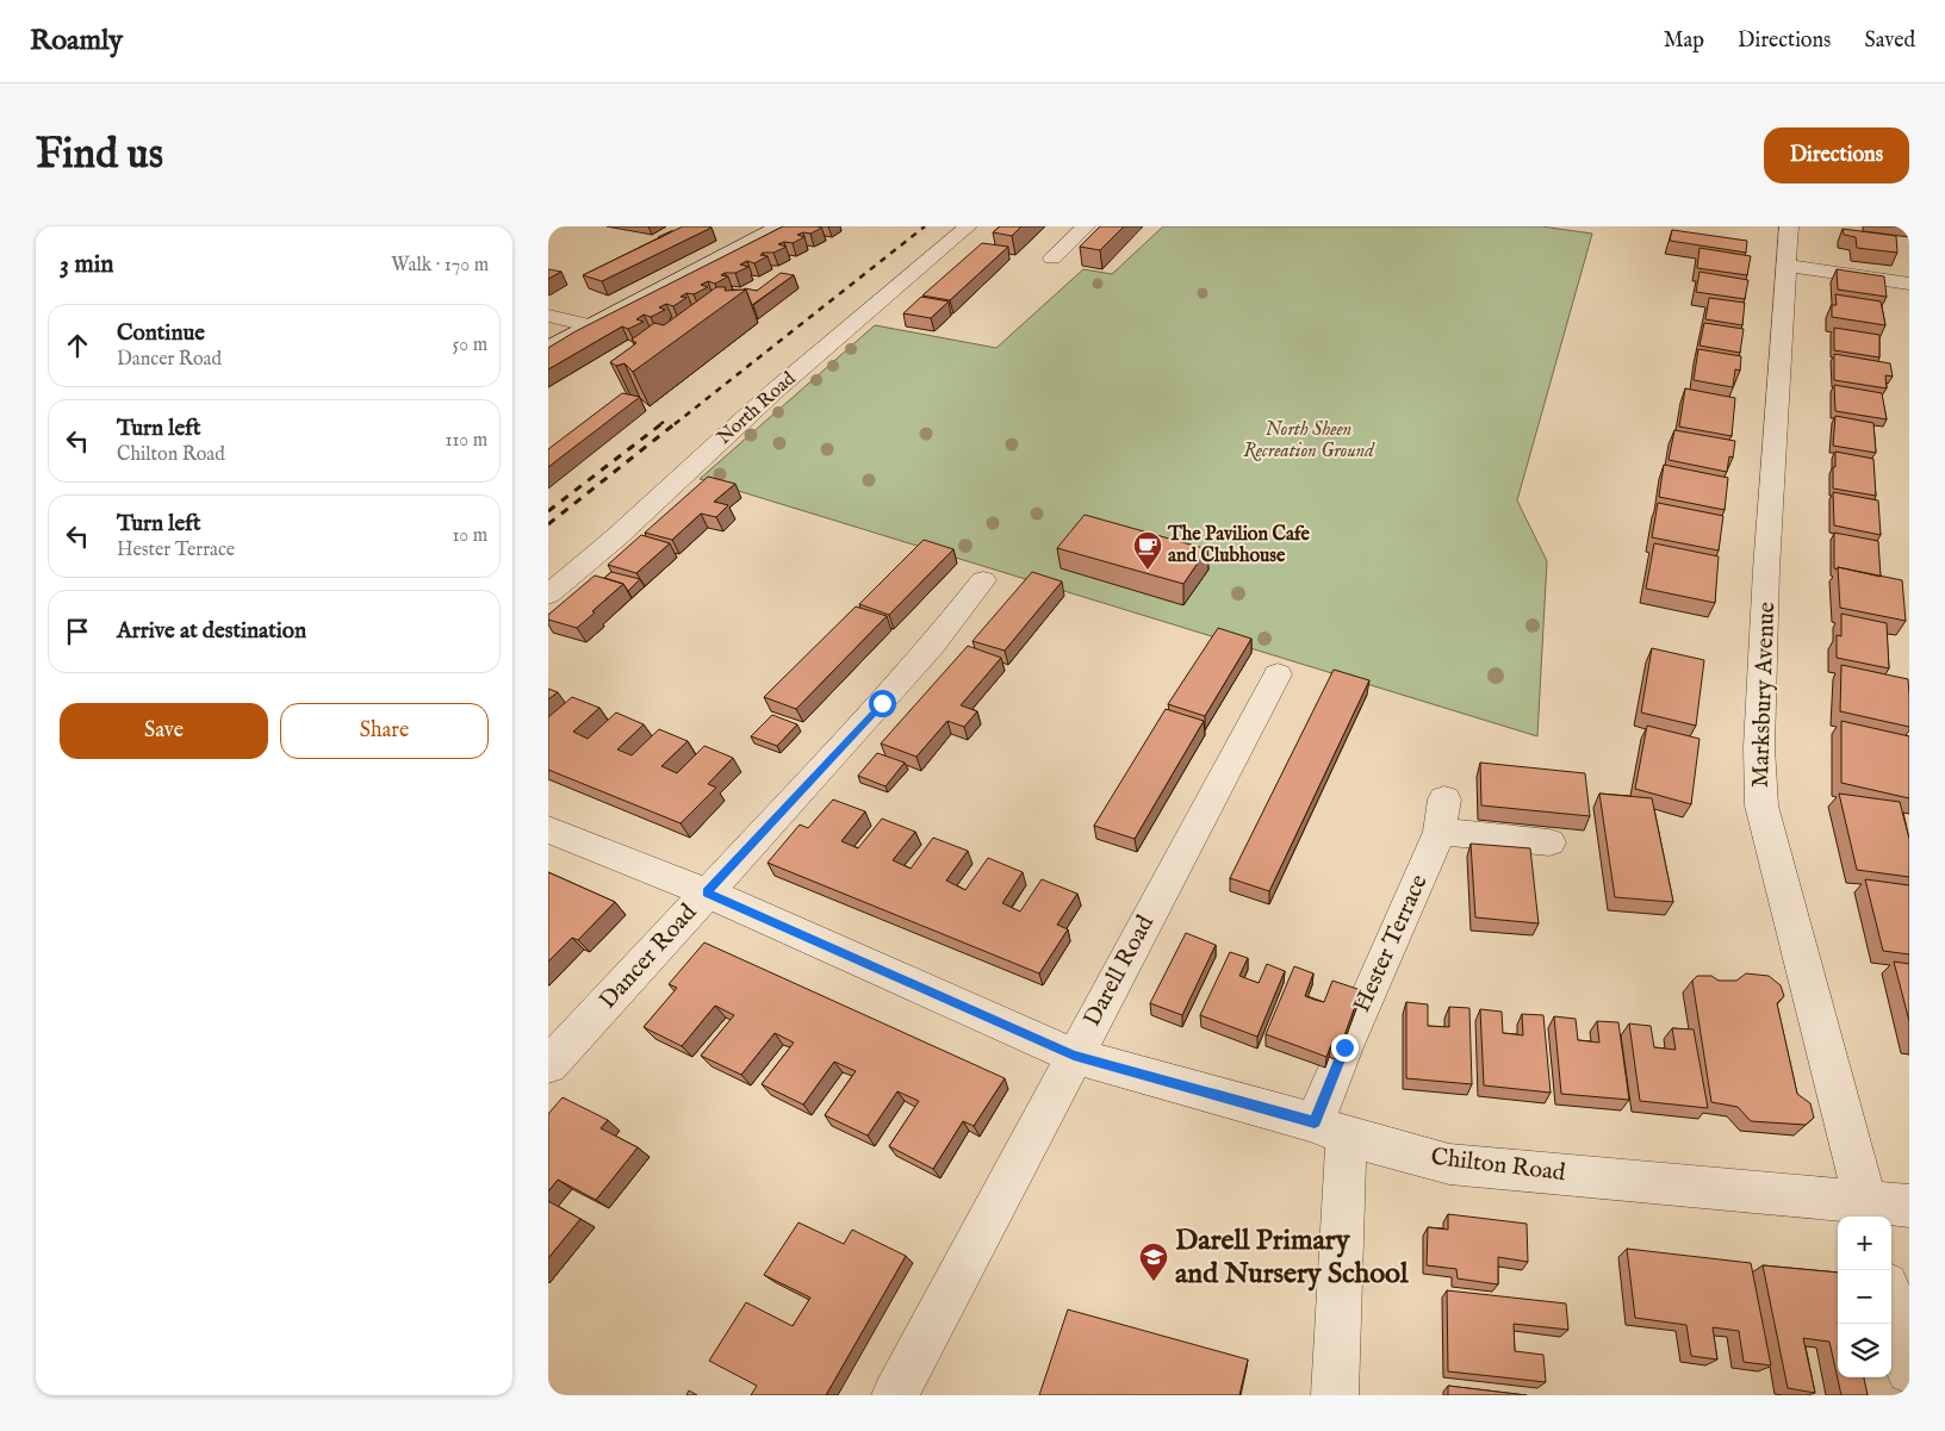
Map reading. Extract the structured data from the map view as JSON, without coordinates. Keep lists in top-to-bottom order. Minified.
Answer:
{"streets":{"street":["North Road","Marksbury Avenue","Hester Terrace","Dancer Road","Darell Road","Chilton Road"]},"crossings":[["Marksbury Avenue","Chilton Road"],["Hester Terrace","Chilton Road"],["Dancer Road","Chilton Road"],["Darell Road","Chilton Road"]],"parks":["North Sheen Recreation Ground"],"places":{"cafe":["The Pavilion Cafe and Clubhouse"],"school or university":["Darell Primary and Nursery School"]},"page":{"header":"Roamly","nav":["Map","Directions","Saved"],"buttons":["Directions",["Save","Share"]],"title":"Find us","heading":["3 min","Walk · 170 m"],"list":[["Continue","Dancer Road","50 m"],["Turn left","Chilton Road","110 m"],["Turn left","Hester Terrace","10 m"],"Arrive at destination"],"map_buttons":["+","−"]}}
